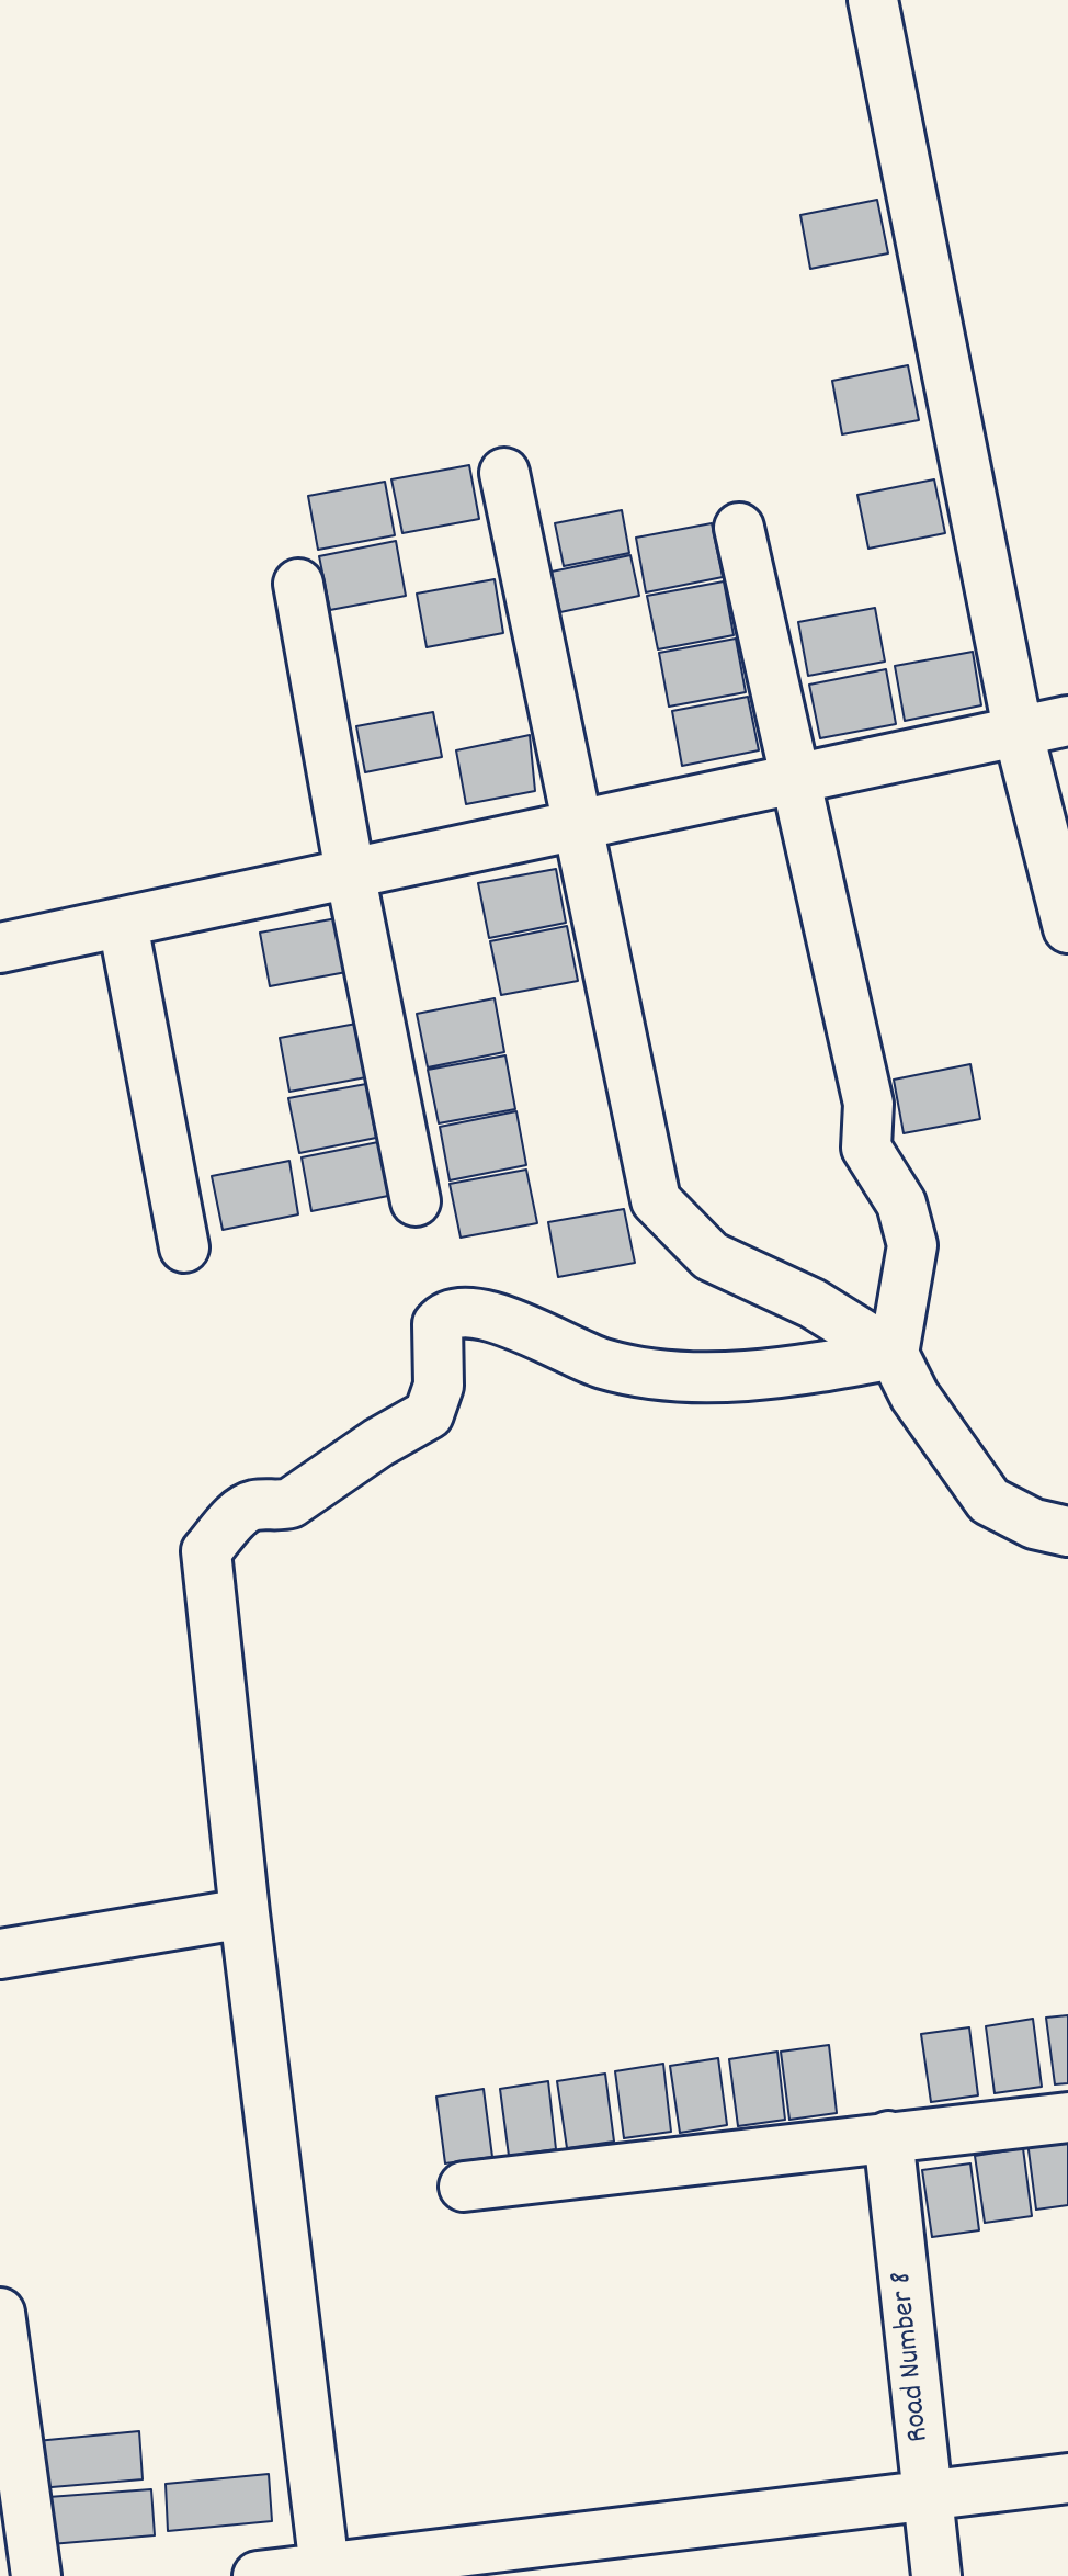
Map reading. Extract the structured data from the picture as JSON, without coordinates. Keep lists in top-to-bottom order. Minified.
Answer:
{"streets":{"street":["Road Number 8"]}}
